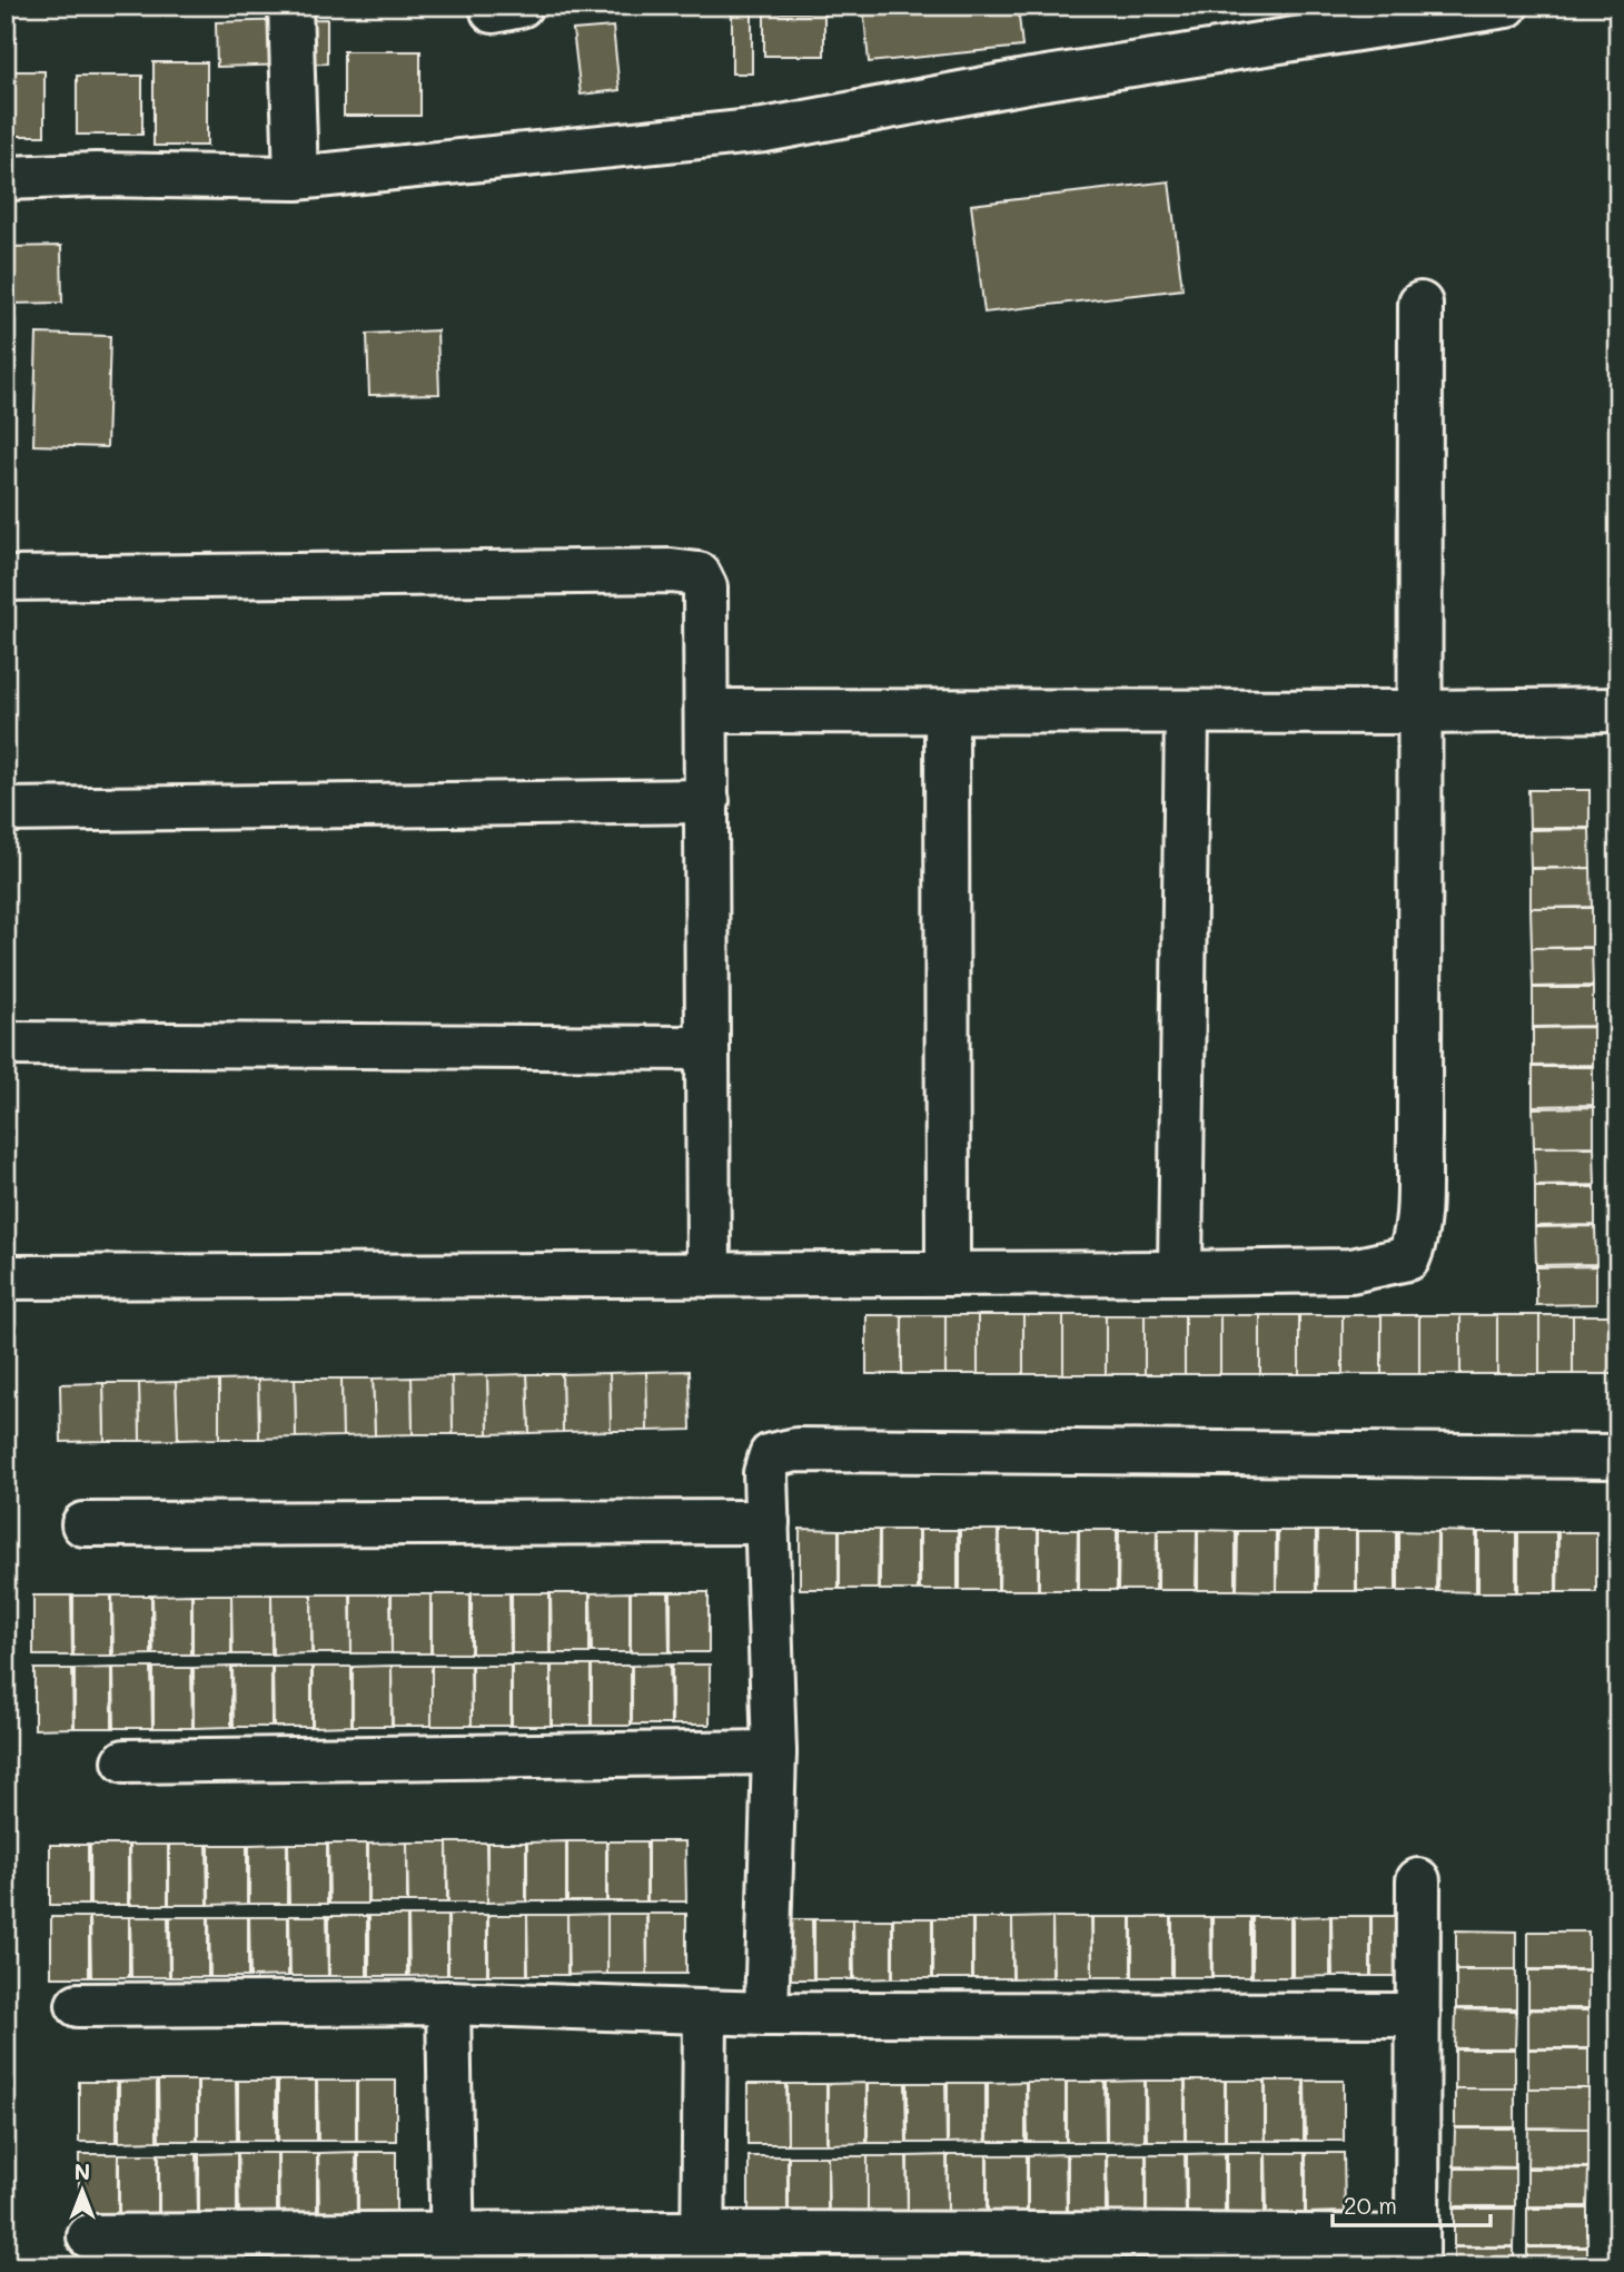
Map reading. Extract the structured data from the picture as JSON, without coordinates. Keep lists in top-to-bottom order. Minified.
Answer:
{"scale_bar":"20 m","north":"top"}
